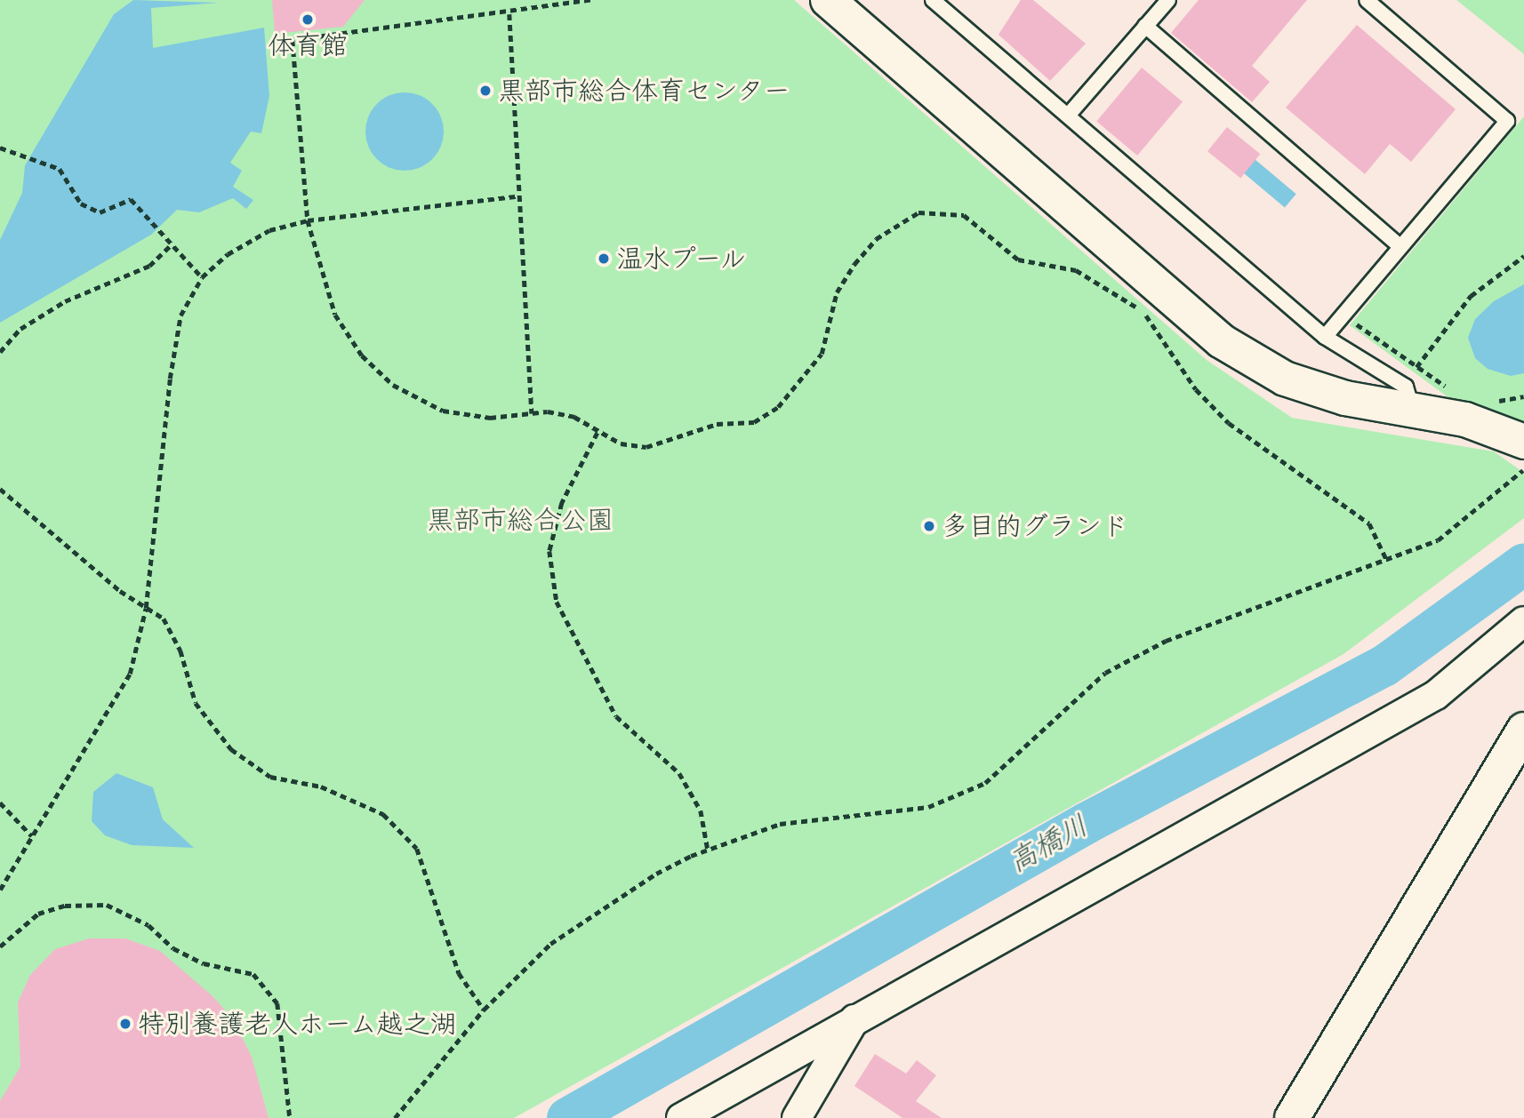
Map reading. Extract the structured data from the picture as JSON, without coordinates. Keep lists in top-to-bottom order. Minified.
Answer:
{"water":["高橋川"],"parks":["黒部市総合公園"],"places":["体育館","黒部市総合体育センター","温水プール","多目的グランド","特別養護老人ホーム越之湖"]}
